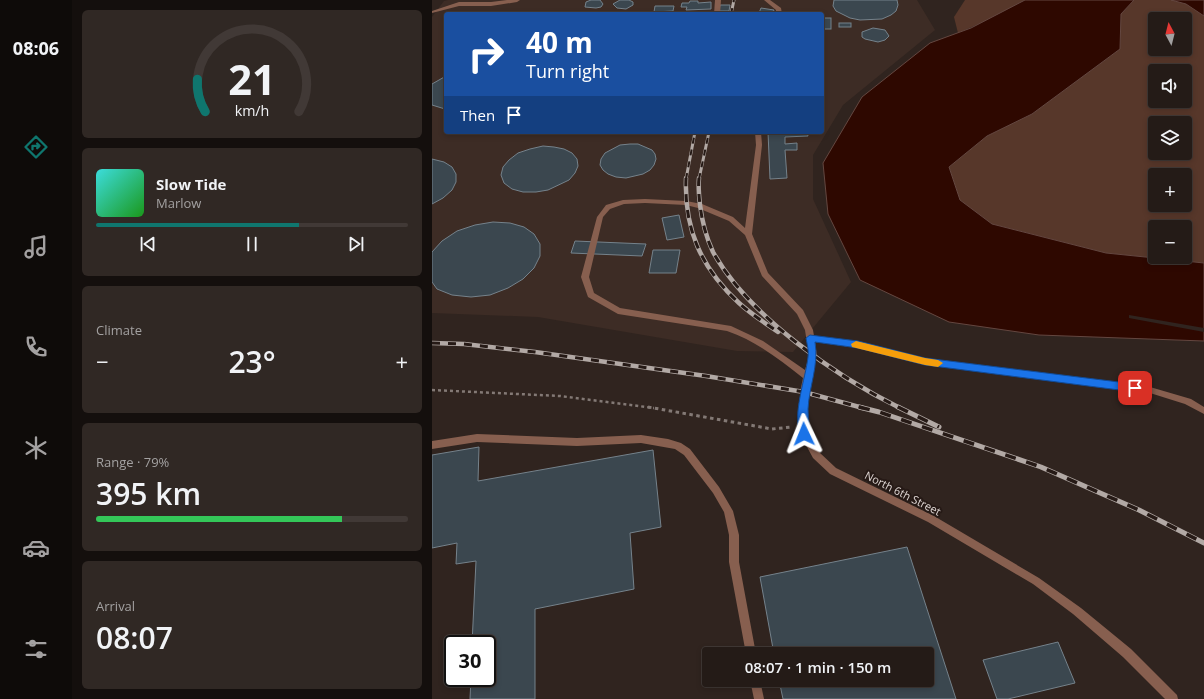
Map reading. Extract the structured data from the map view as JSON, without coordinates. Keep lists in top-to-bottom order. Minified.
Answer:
{"streets":{"street":["North 6th Street"]},"north":"top","page":{"tabs":"08:06","map_buttons":["+","−"],"turn":["40 m","Turn right"],"then":"Then","song":["Slow Tide","Marlow"],"tile":["Climate",["Range · 79%","395 km"],["Arrival","08:07"]],"heat":["−","23°","+"],"limit":"30","trip":"08:07 · 1 min · 150 m","gauge":["21","km/h"]}}
